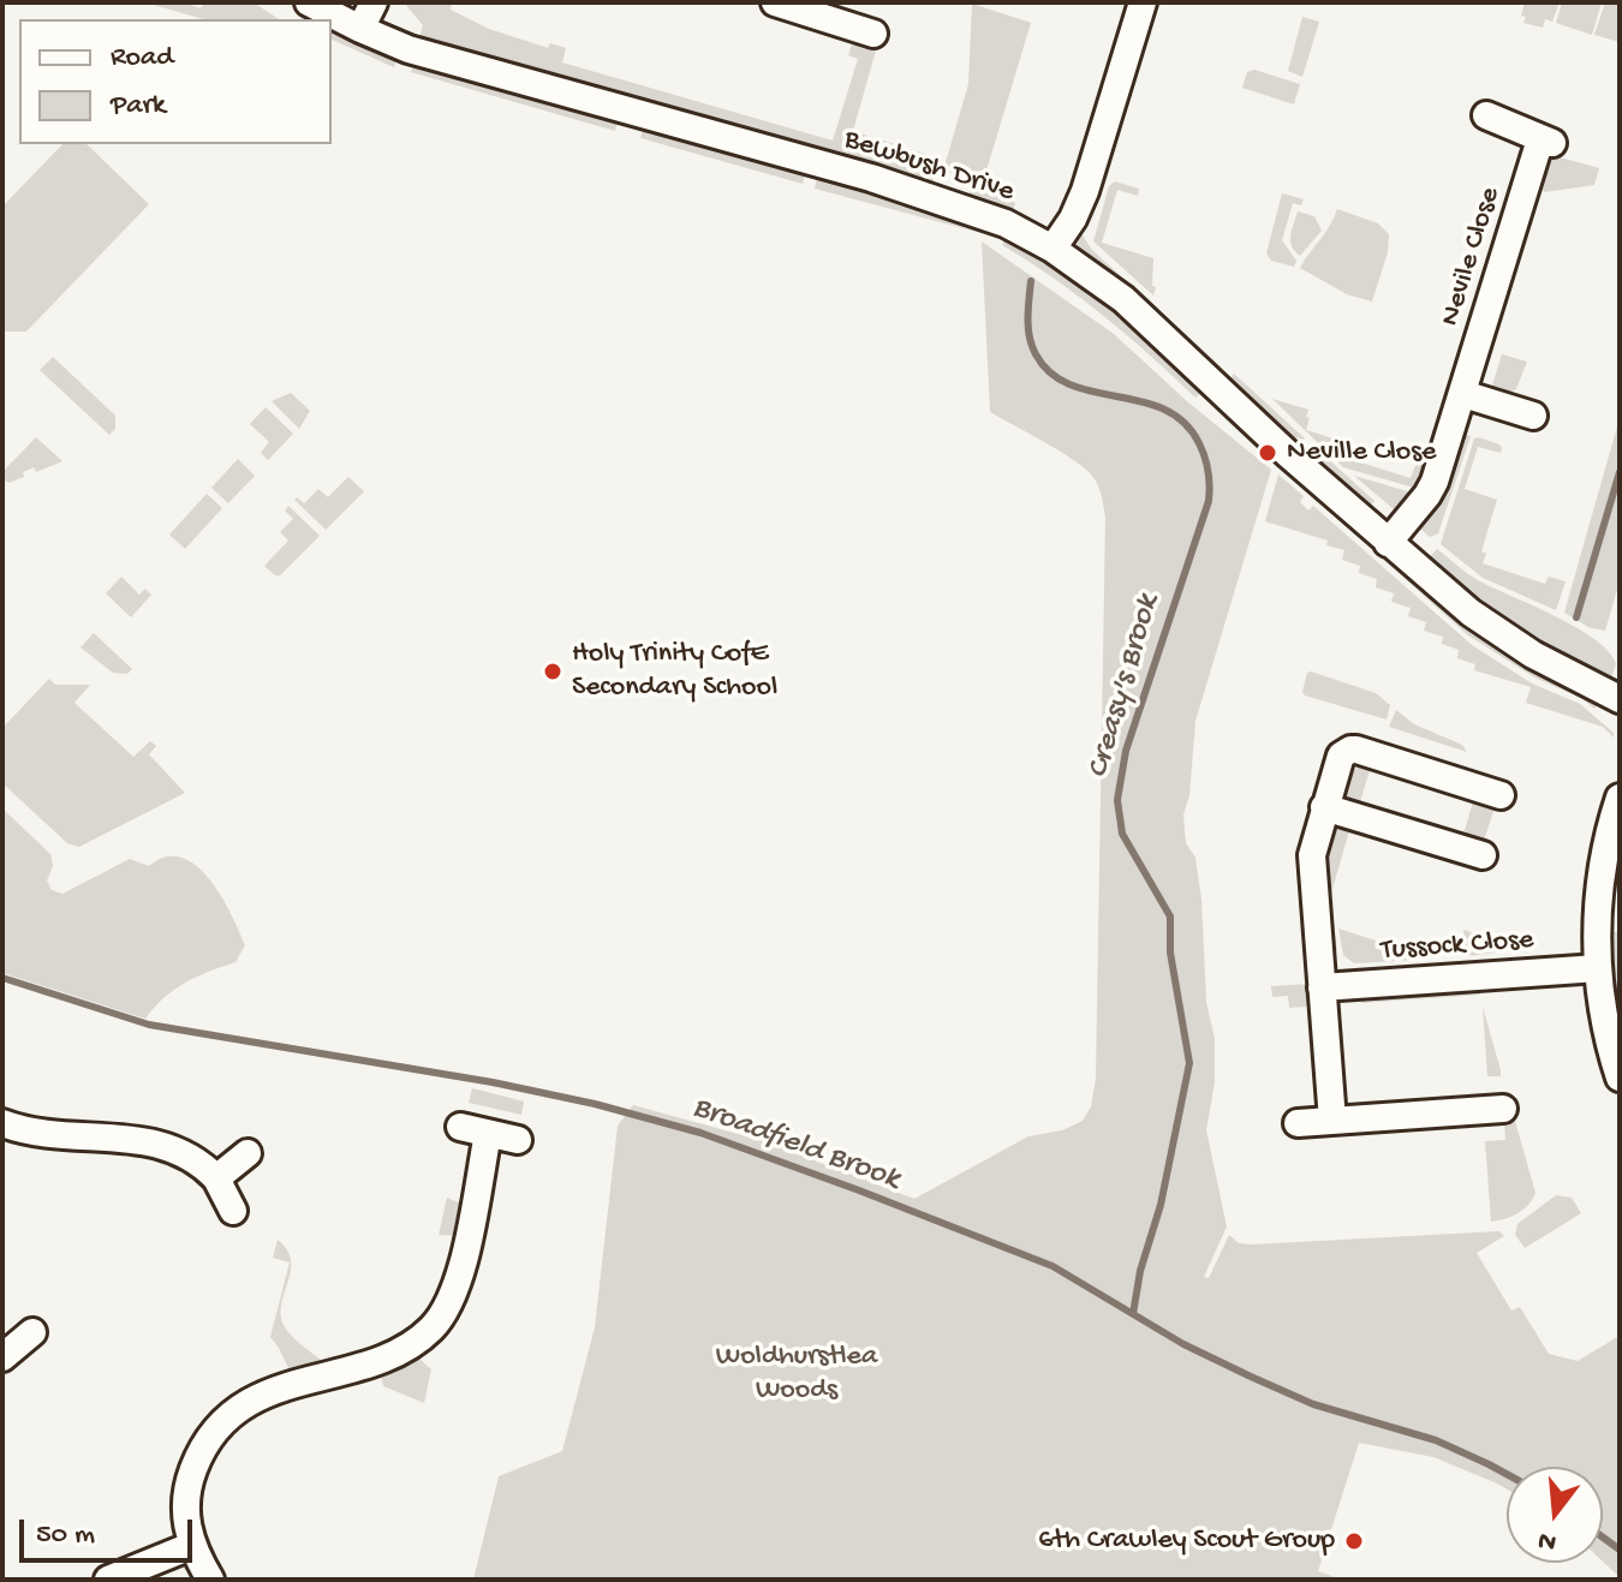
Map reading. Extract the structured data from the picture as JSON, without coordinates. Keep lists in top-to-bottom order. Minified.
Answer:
{"streets":{"street":["Bewbush Drive","Nevile Close","Tussock Close"]},"crossings":[["Bewbush Drive","Nevile Close"]],"water":["Creasy's Brook","Broadfield Brook"],"parks":["Woldhurstlea Woods"],"places":["Neville Close","Holy Trinity CofE Secondary School","6th Crawley Scout Group"],"legend":["Road","Park"],"scale_bar":"50 m","north":"bottom"}
